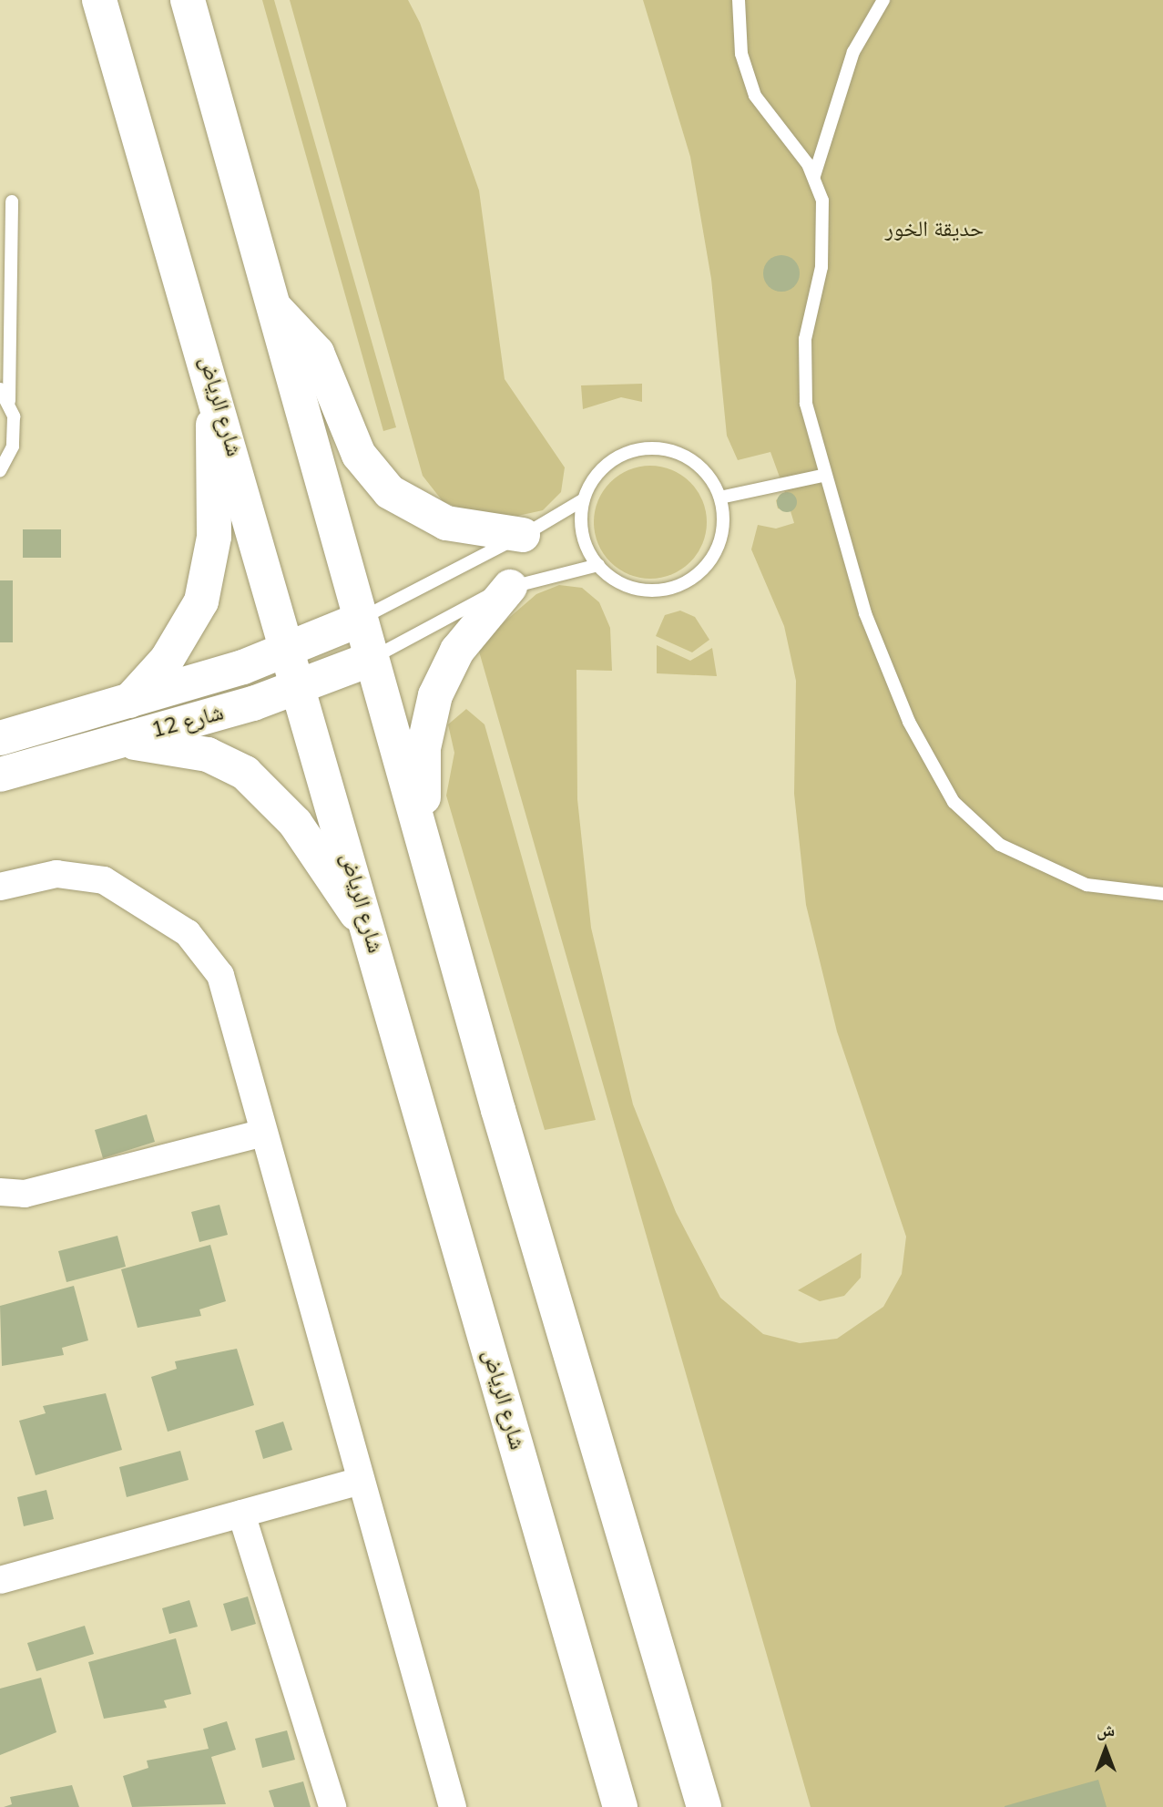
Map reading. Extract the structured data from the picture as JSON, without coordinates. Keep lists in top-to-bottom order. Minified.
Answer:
{"streets":{"main road":["شارع الرياض","شارع 12"]},"crossings":[["شارع الرياض","شارع 12"]],"parks":["حديقة الخور"],"north":"top"}
